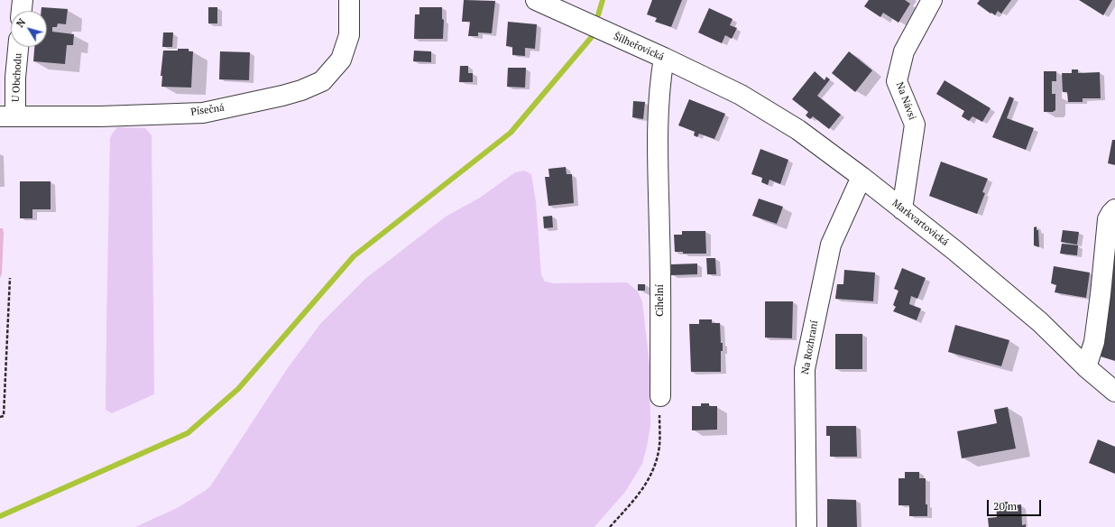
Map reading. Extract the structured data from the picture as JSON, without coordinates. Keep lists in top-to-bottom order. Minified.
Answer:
{"streets":{"street":["Šilheřovická","U Obchodu","Na Návsi","Písečná","Markvartovická","Cihelní","Na Rozhraní"]},"crossings":[["Šilheřovická","Markvartovická"],["Šilheřovická","Cihelní"],["U Obchodu","Písečná"],["Na Návsi","Markvartovická"],["Markvartovická","Na Rozhraní"]],"scale_bar":"20 m","north":"top left"}
